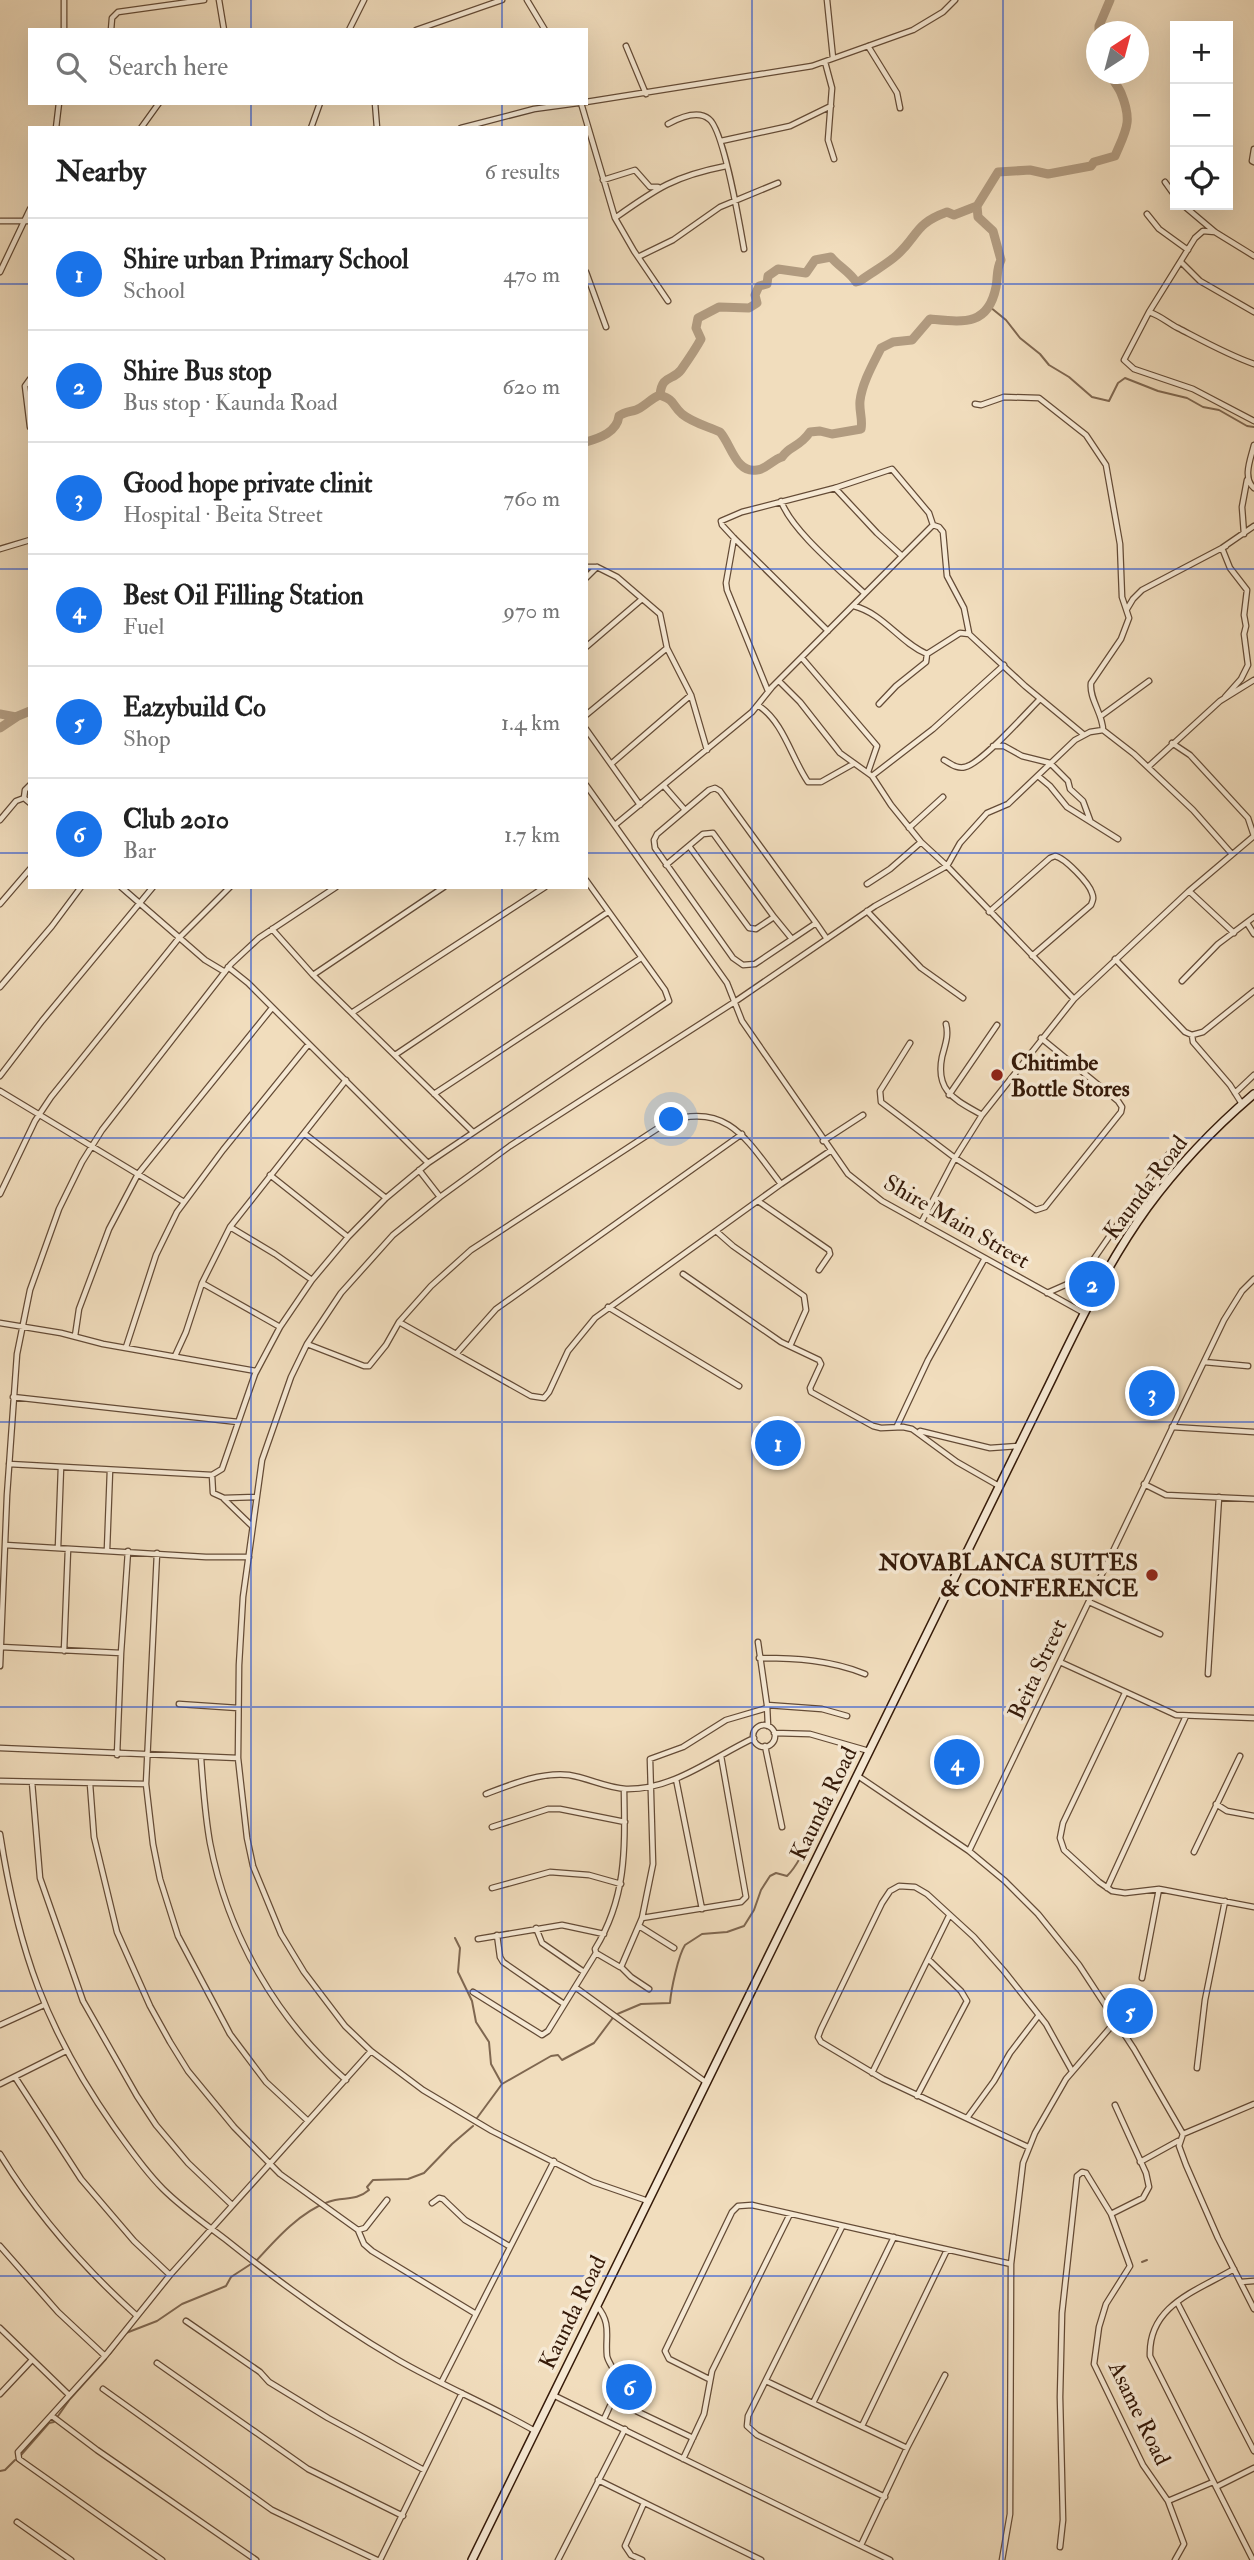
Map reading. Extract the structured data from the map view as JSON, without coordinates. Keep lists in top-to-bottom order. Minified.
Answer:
{"streets":{"main road":["Kaunda Road"],"street":["Shire Main Street","Beita Street","Asame Road"]},"crossings":[["Kaunda Road","Shire Main Street"]],"places":["Chitimbe Bottle Stores","NOVABLANCA SUITES & CONFERENCE"],"north":"top right","page":{"map_buttons":["+","−"],"search":"Search here","heading":["Nearby","6 results"],"list":[{"mark":"1","name":"Shire urban Primary School","note":"School","value":"470 m"},{"mark":"2","name":"Shire Bus stop","note":"Bus stop · Kaunda Road","value":"620 m"},{"mark":"3","name":"Good hope private clinit","note":"Hospital · Beita Street","value":"760 m"},{"mark":"4","name":"Best Oil Filling Station","note":"Fuel","value":"970 m"},{"mark":"5","name":"Eazybuild Co","note":"Shop","value":"1.4 km"},{"mark":"6","name":"Club 2010","note":"Bar","value":"1.7 km"}],"pins":["2","3","1","4","5","6"]}}
